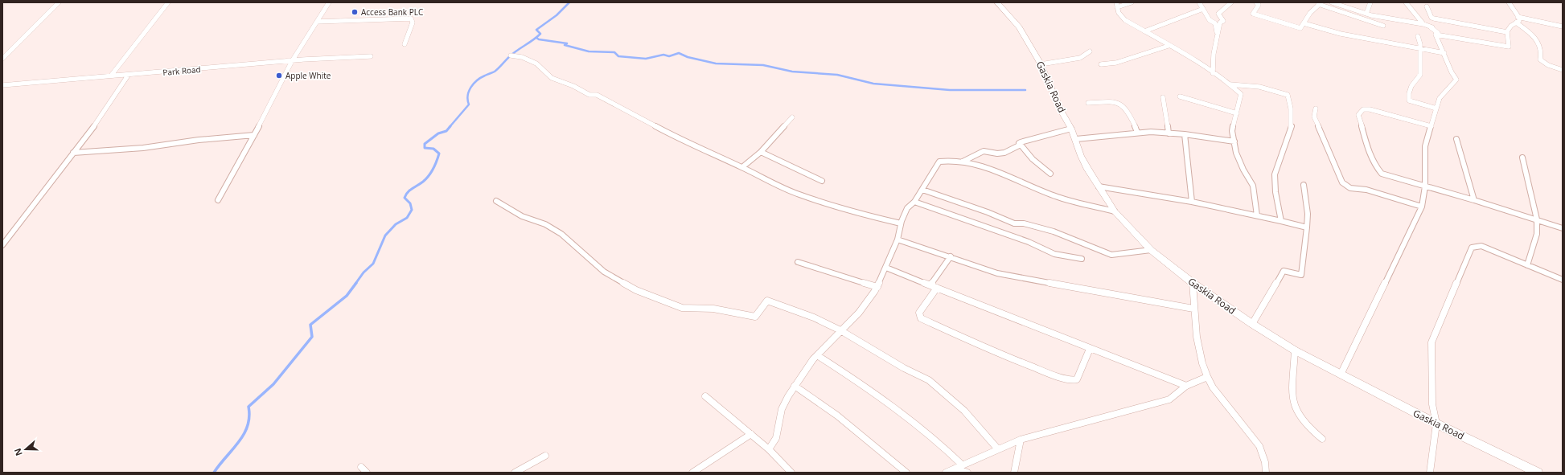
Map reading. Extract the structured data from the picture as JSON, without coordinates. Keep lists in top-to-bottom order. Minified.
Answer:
{"streets":{"main road":["Gaskia Road"],"street":["Park Road"]},"places":["Access Bank PLC","Apple White"],"north":"left"}
